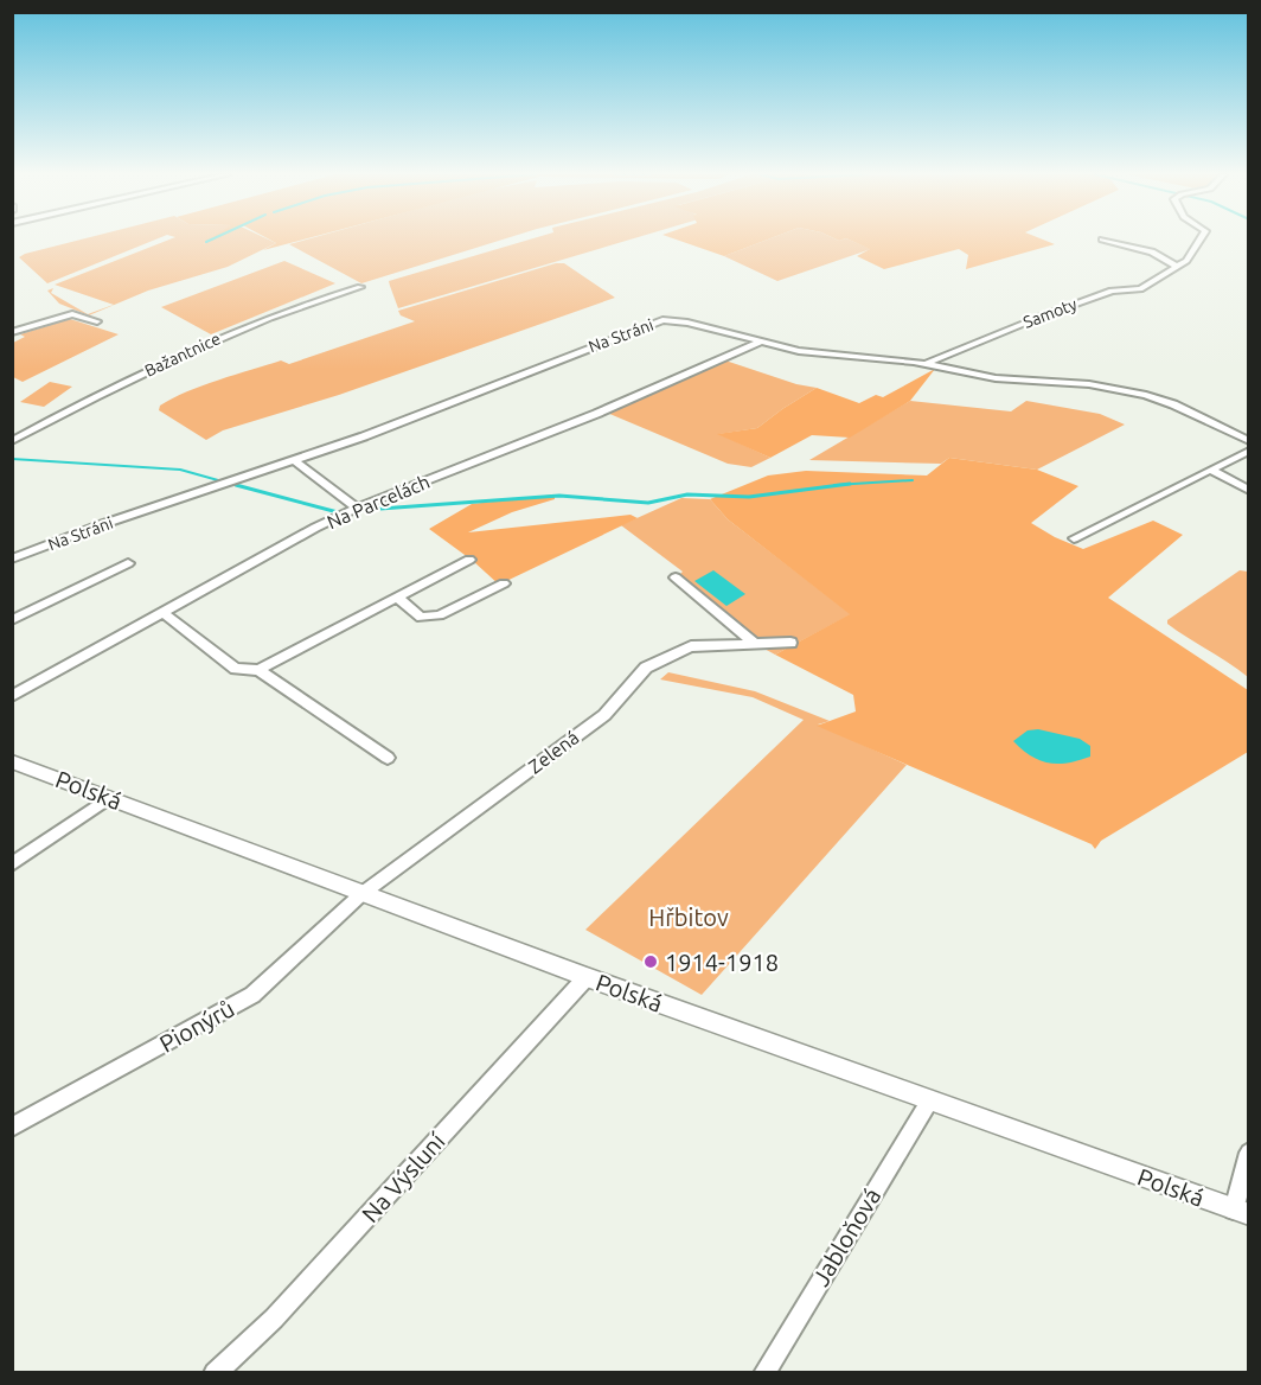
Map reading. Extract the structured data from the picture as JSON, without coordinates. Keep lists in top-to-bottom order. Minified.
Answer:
{"streets":{"street":["Samoty","Na Stráni","Bažantnice","Na Parcelách","Zelená","Polská","Pionýrů","Na Výsluní","Jabloňová"]},"crossings":[["Samoty","Na Stráni"],["Na Stráni","Na Parcelách"],["Zelená","Polská"],["Zelená","Pionýrů"],["Polská","Pionýrů"],["Polská","Na Výsluní"],["Polská","Jabloňová"]],"parks":["Hřbitov"],"places":["1914-1918"]}
